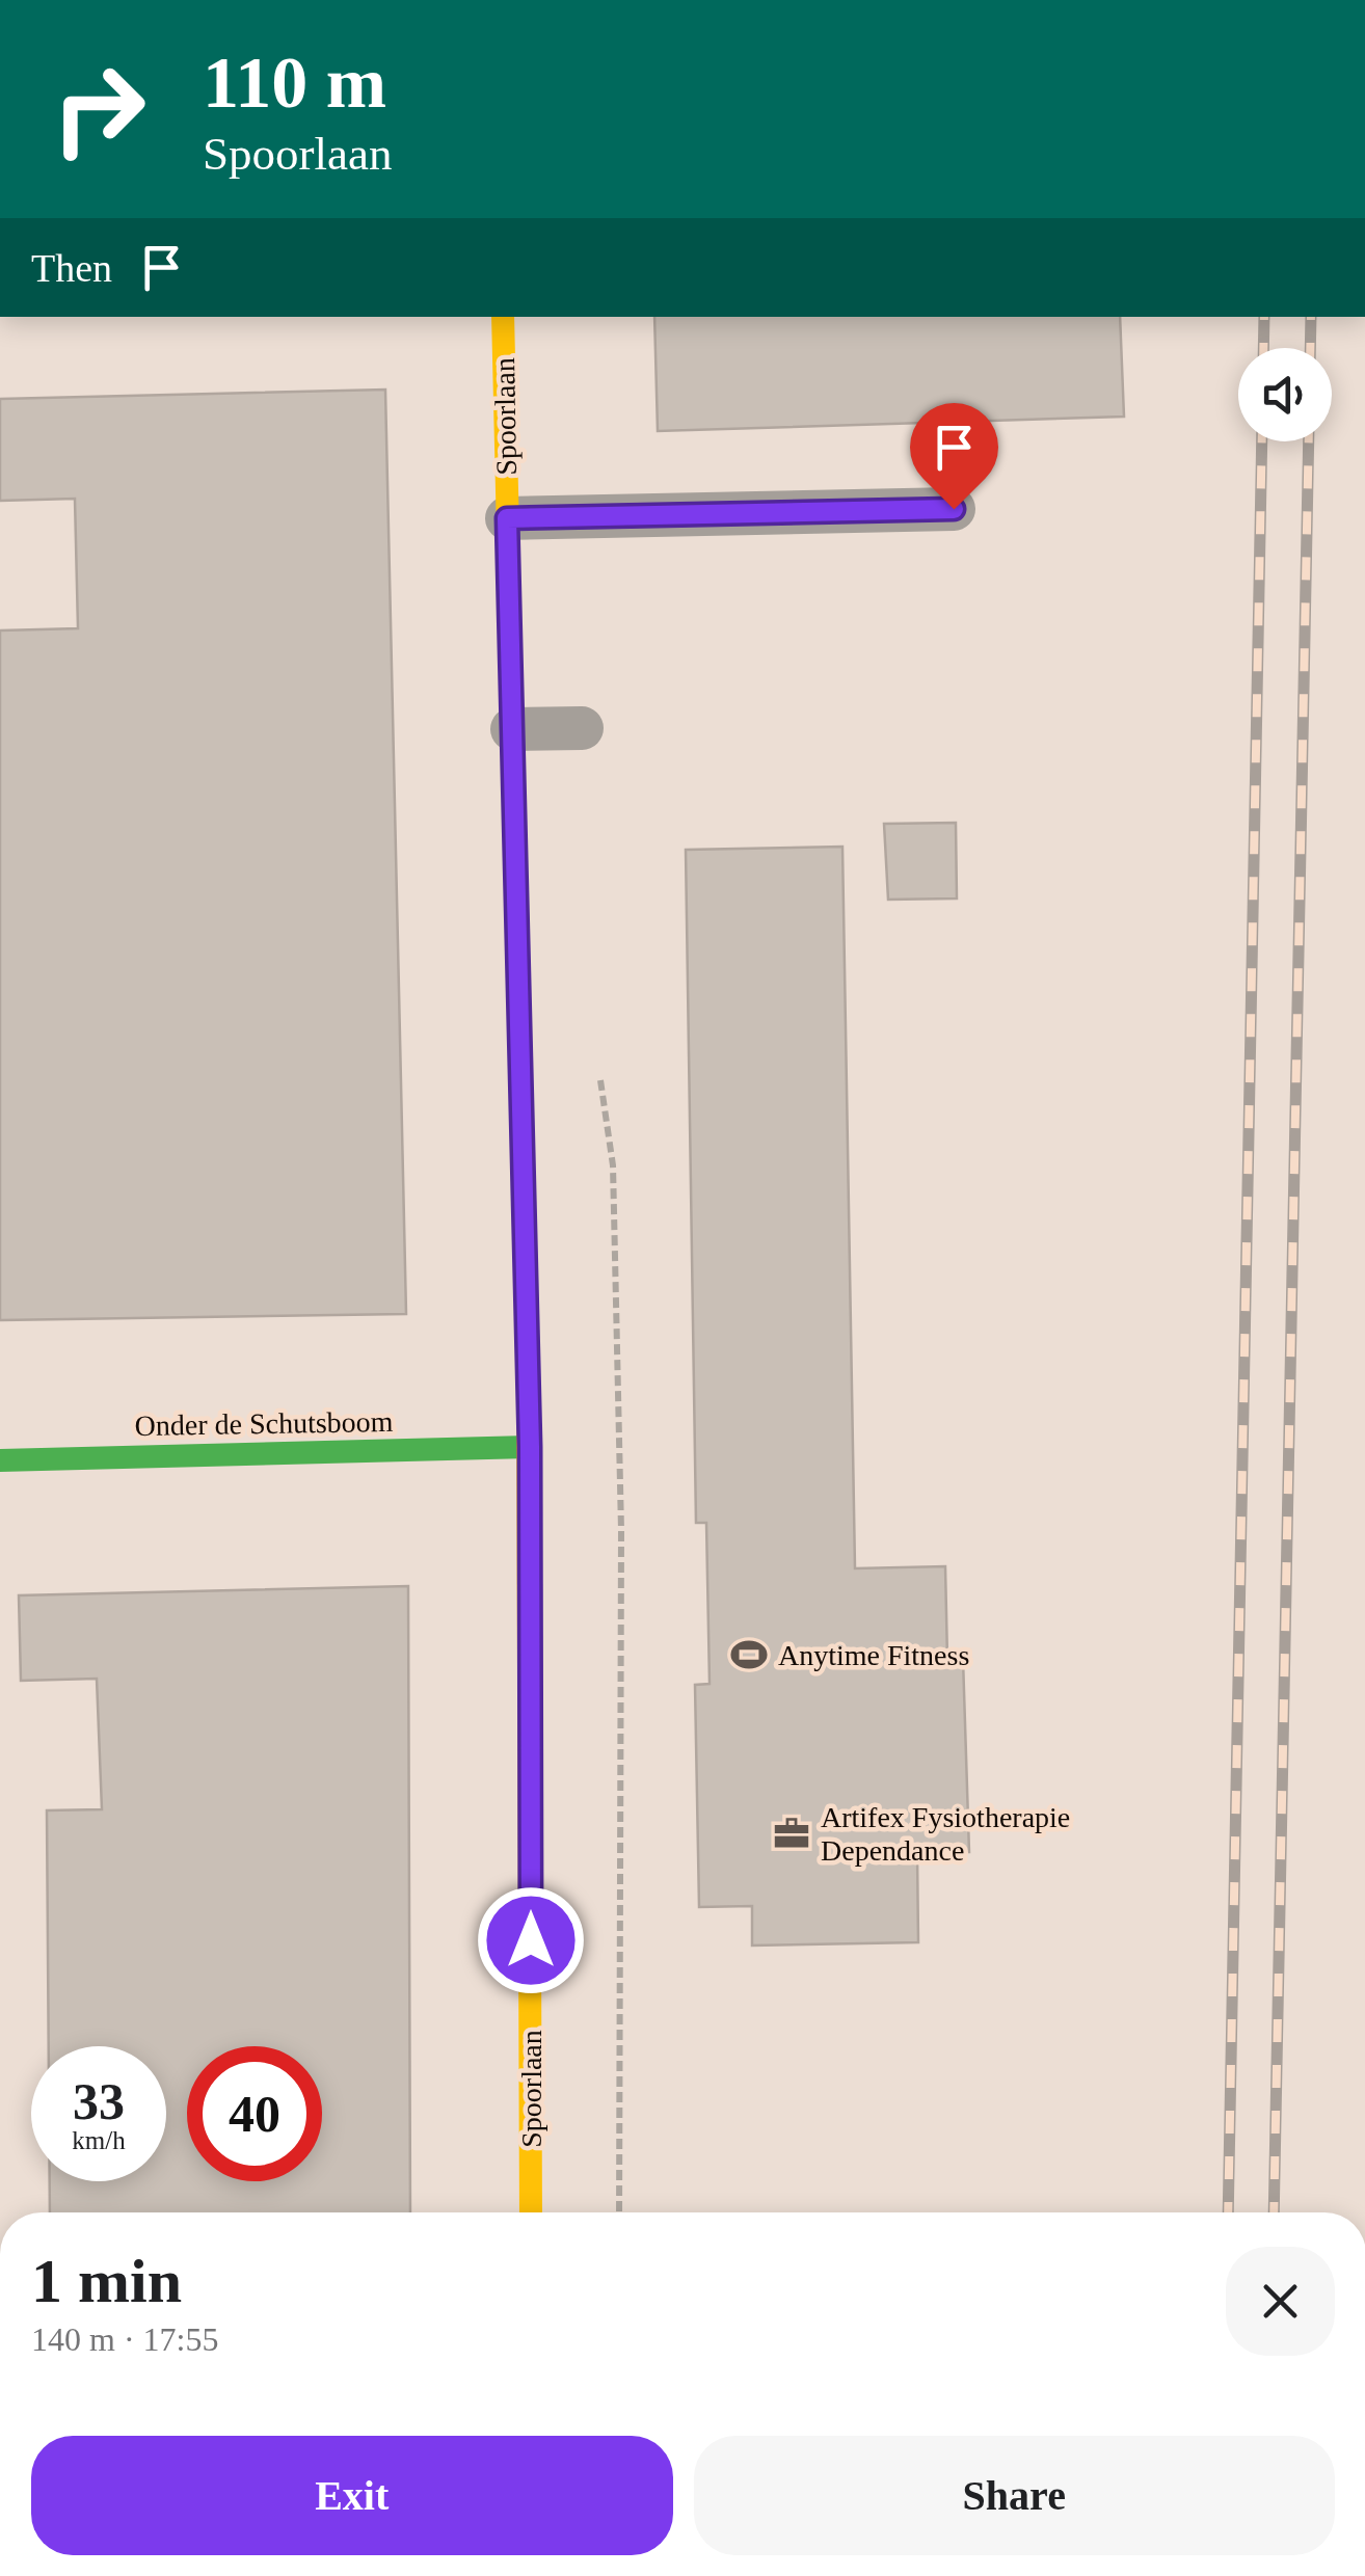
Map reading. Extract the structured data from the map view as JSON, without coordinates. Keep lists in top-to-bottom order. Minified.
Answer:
{"streets":{"street":["Spoorlaan","Onder de Schutsboom"]},"crossings":[["Spoorlaan","Onder de Schutsboom"]],"places":{"sports":["Anytime Fitness"],"office":["Artifex Fysiotherapie Dependance"]},"page":{"turn":["110 m","Spoorlaan"],"then":"Then","speed":"33 km/h","limit":"40","heading":["1 min","140 m · 17:55"],"buttons":["Exit","Share"]}}
